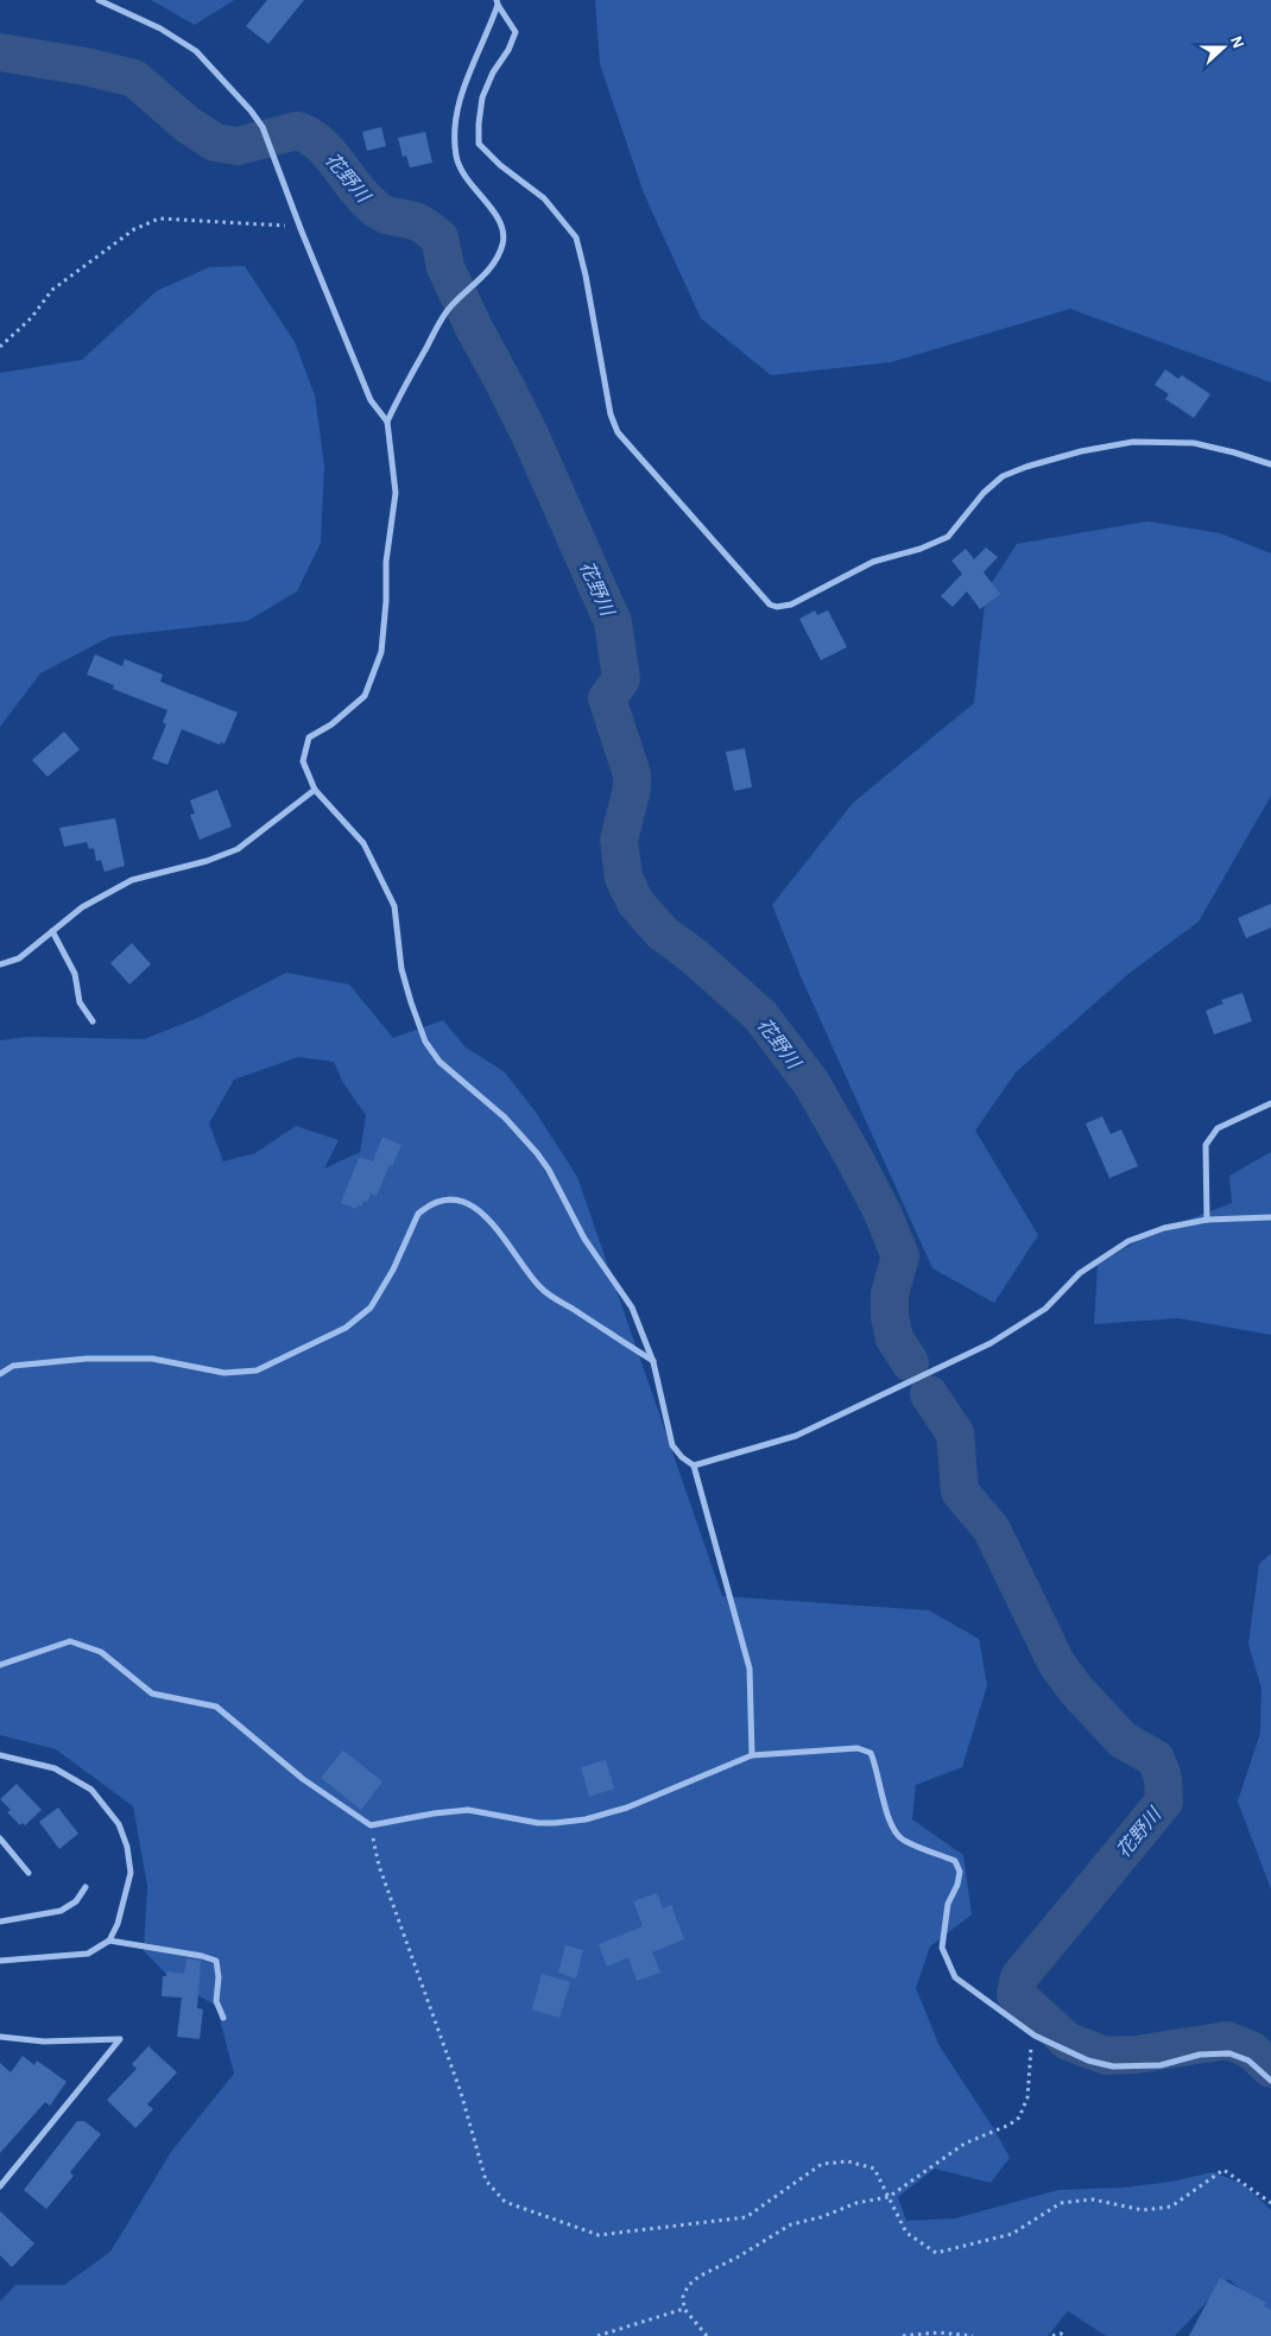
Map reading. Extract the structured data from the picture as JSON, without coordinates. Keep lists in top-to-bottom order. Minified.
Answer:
{"water":["花野川"],"north":"right"}
